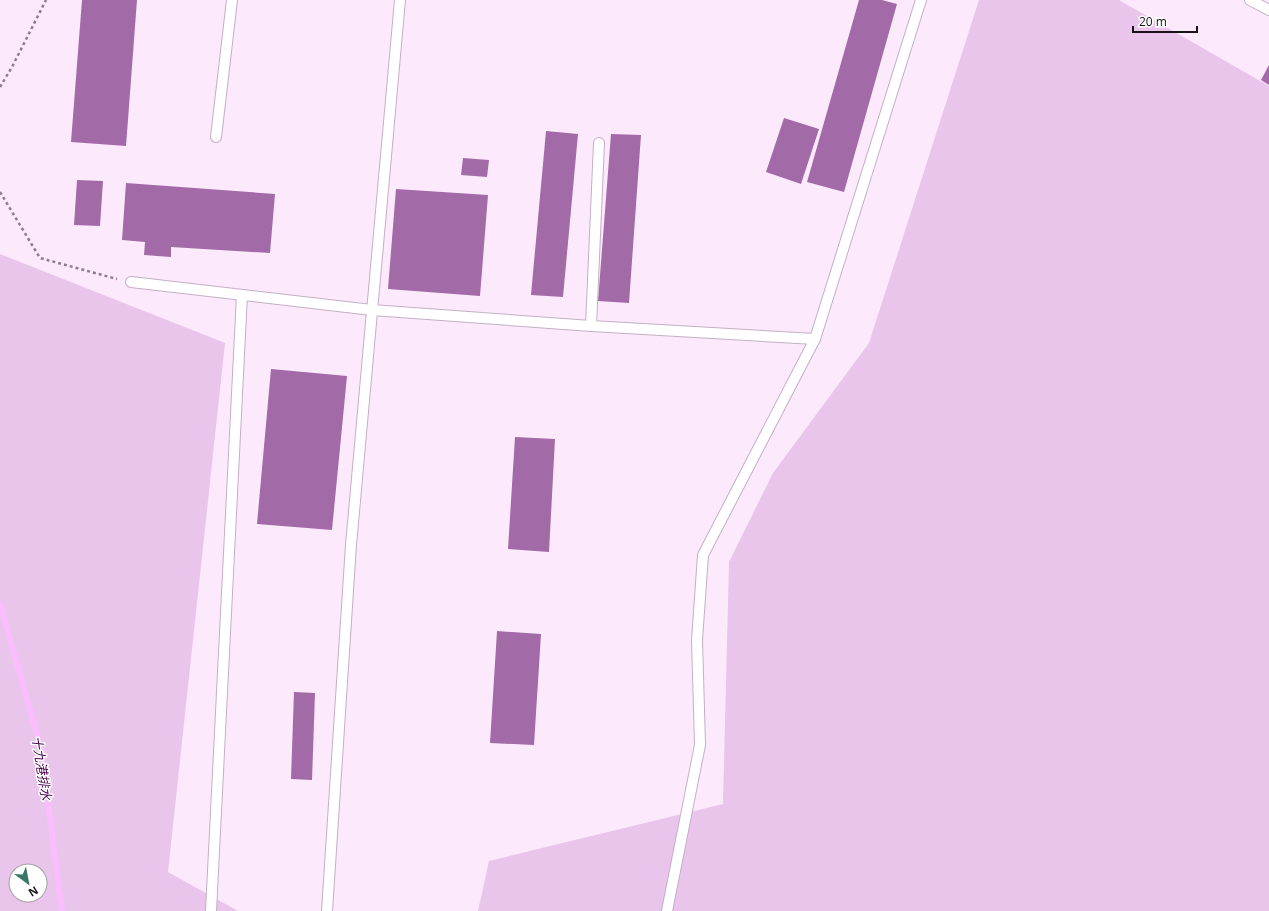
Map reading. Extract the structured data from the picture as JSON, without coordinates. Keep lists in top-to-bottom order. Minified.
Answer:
{"water":["十九港排水"],"scale_bar":"20 m","north":"bottom right"}
